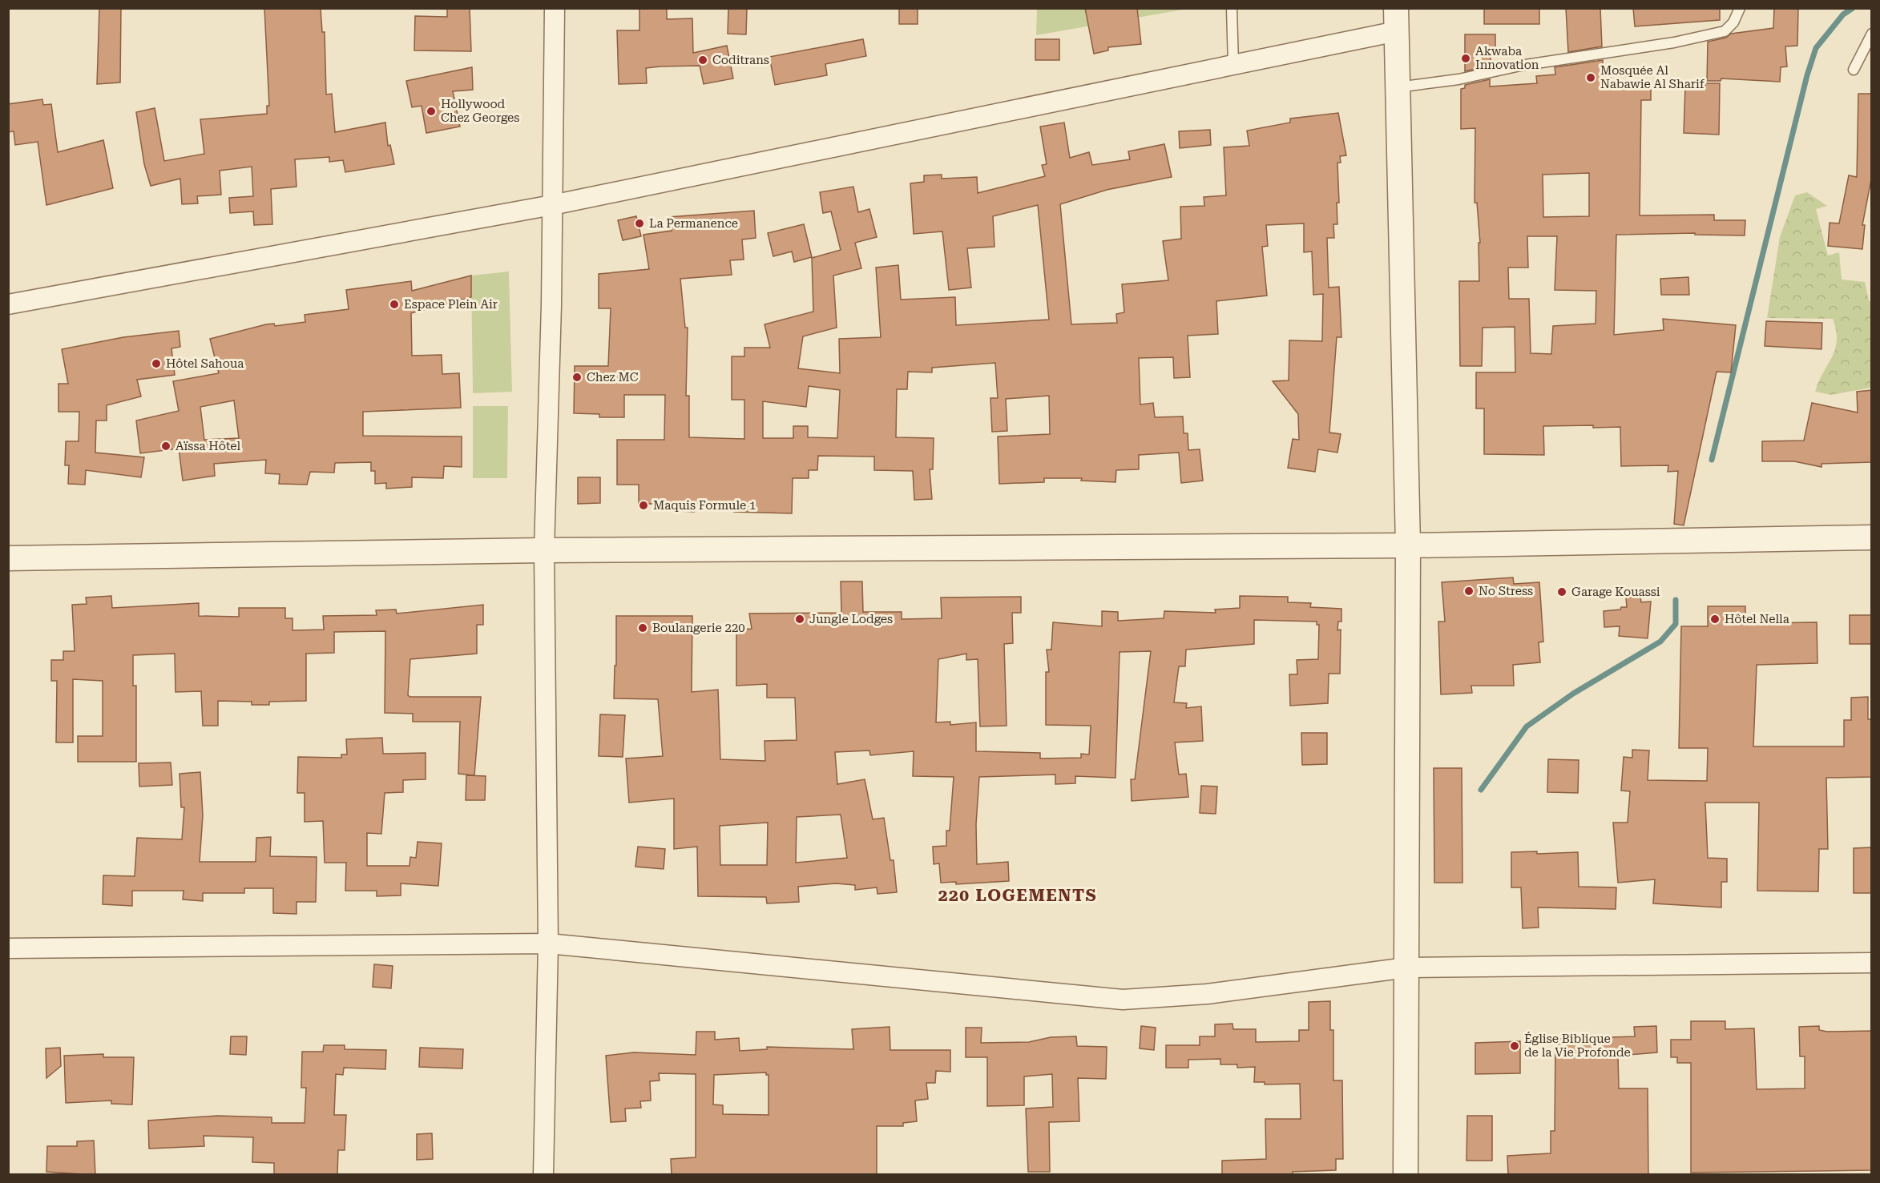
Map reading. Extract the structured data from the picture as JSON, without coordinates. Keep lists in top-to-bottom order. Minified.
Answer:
{"districts":["220 LOGEMENTS"],"places":["Akwaba Innovation","Coditrans","Mosquée Al Nabawie Al Sharif","Hollywood Chez Georges","La Permanence","Espace Plein Air","Hôtel Sahoua","Chez MC","Aïssa Hôtel","Maquis Formule 1","No Stress","Garage Kouassi","Jungle Lodges","Hôtel Nella","Boulangerie 220","Église Biblique de la Vie Profonde"]}
